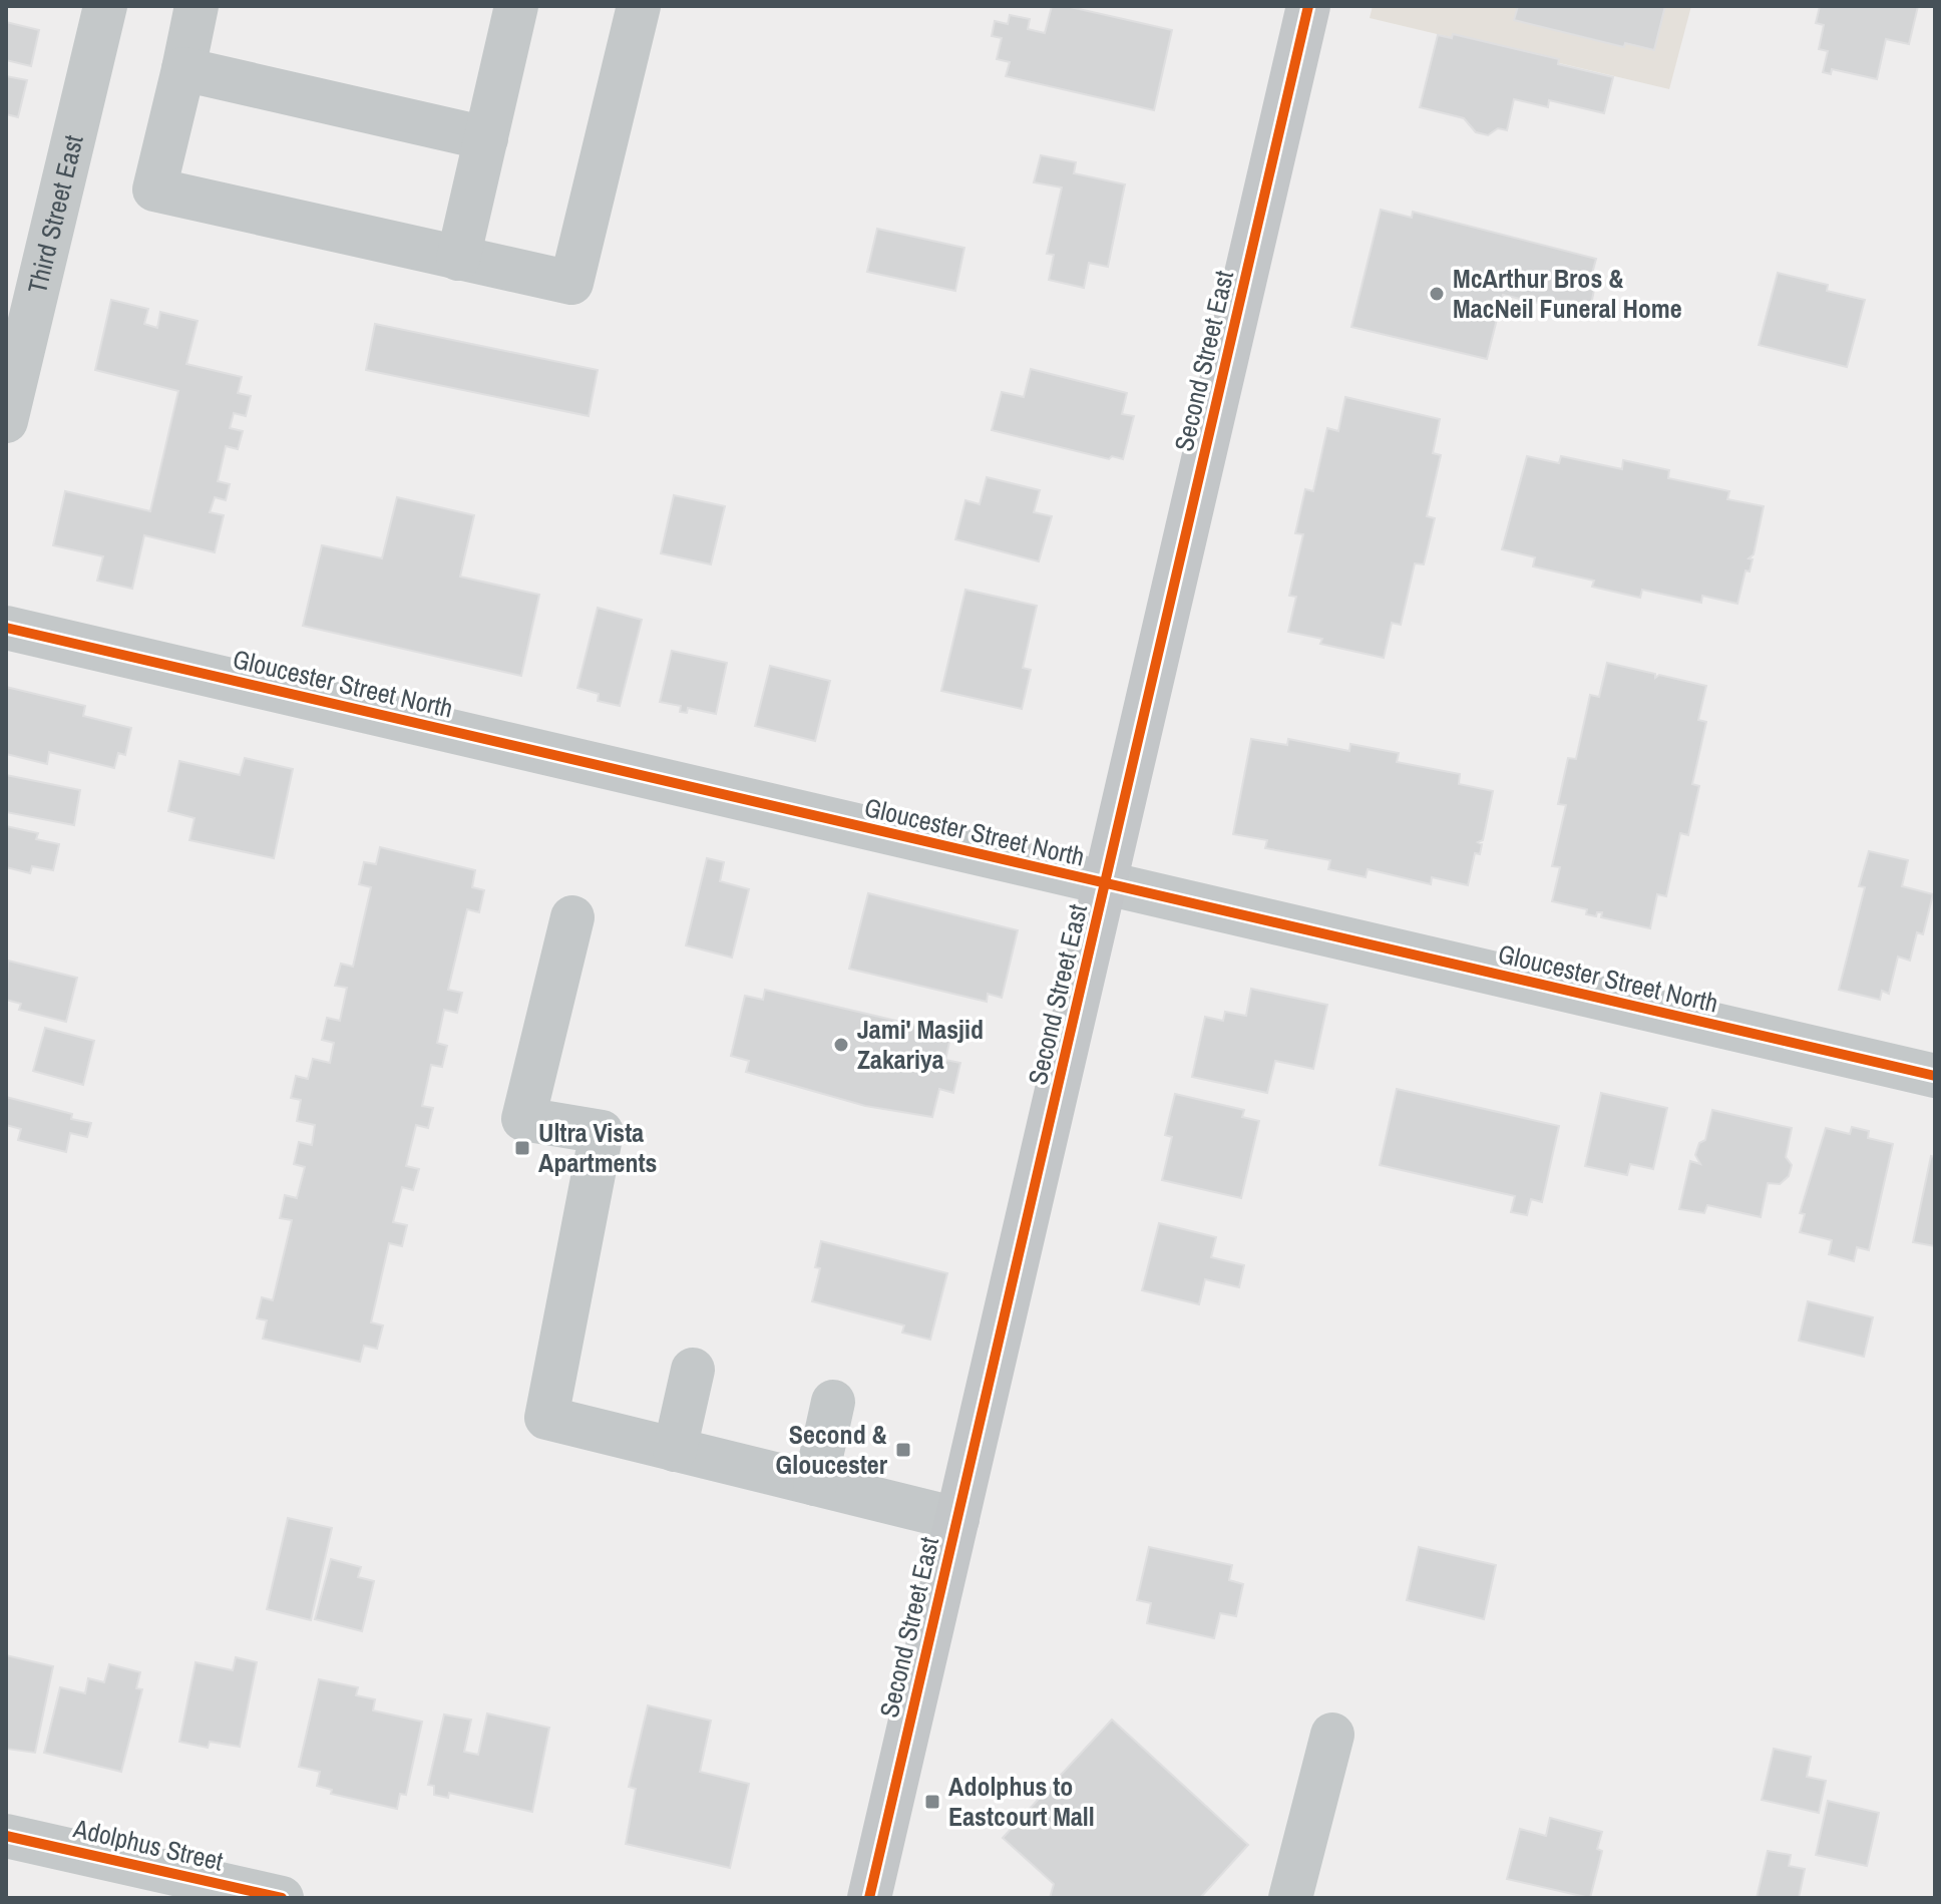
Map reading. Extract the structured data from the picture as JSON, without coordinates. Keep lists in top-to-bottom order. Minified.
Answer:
{"streets":{"main road":["Second Street East"],"street":["Third Street East","Gloucester Street North","Adolphus Street"]},"crossings":[["Second Street East","Gloucester Street North"]],"places":{"other":["McArthur Bros & MacNeil Funeral Home","Jami' Masjid Zakariya"],"transit":["Ultra Vista Apartments","Second & Gloucester","Adolphus to Eastcourt Mall"]}}
